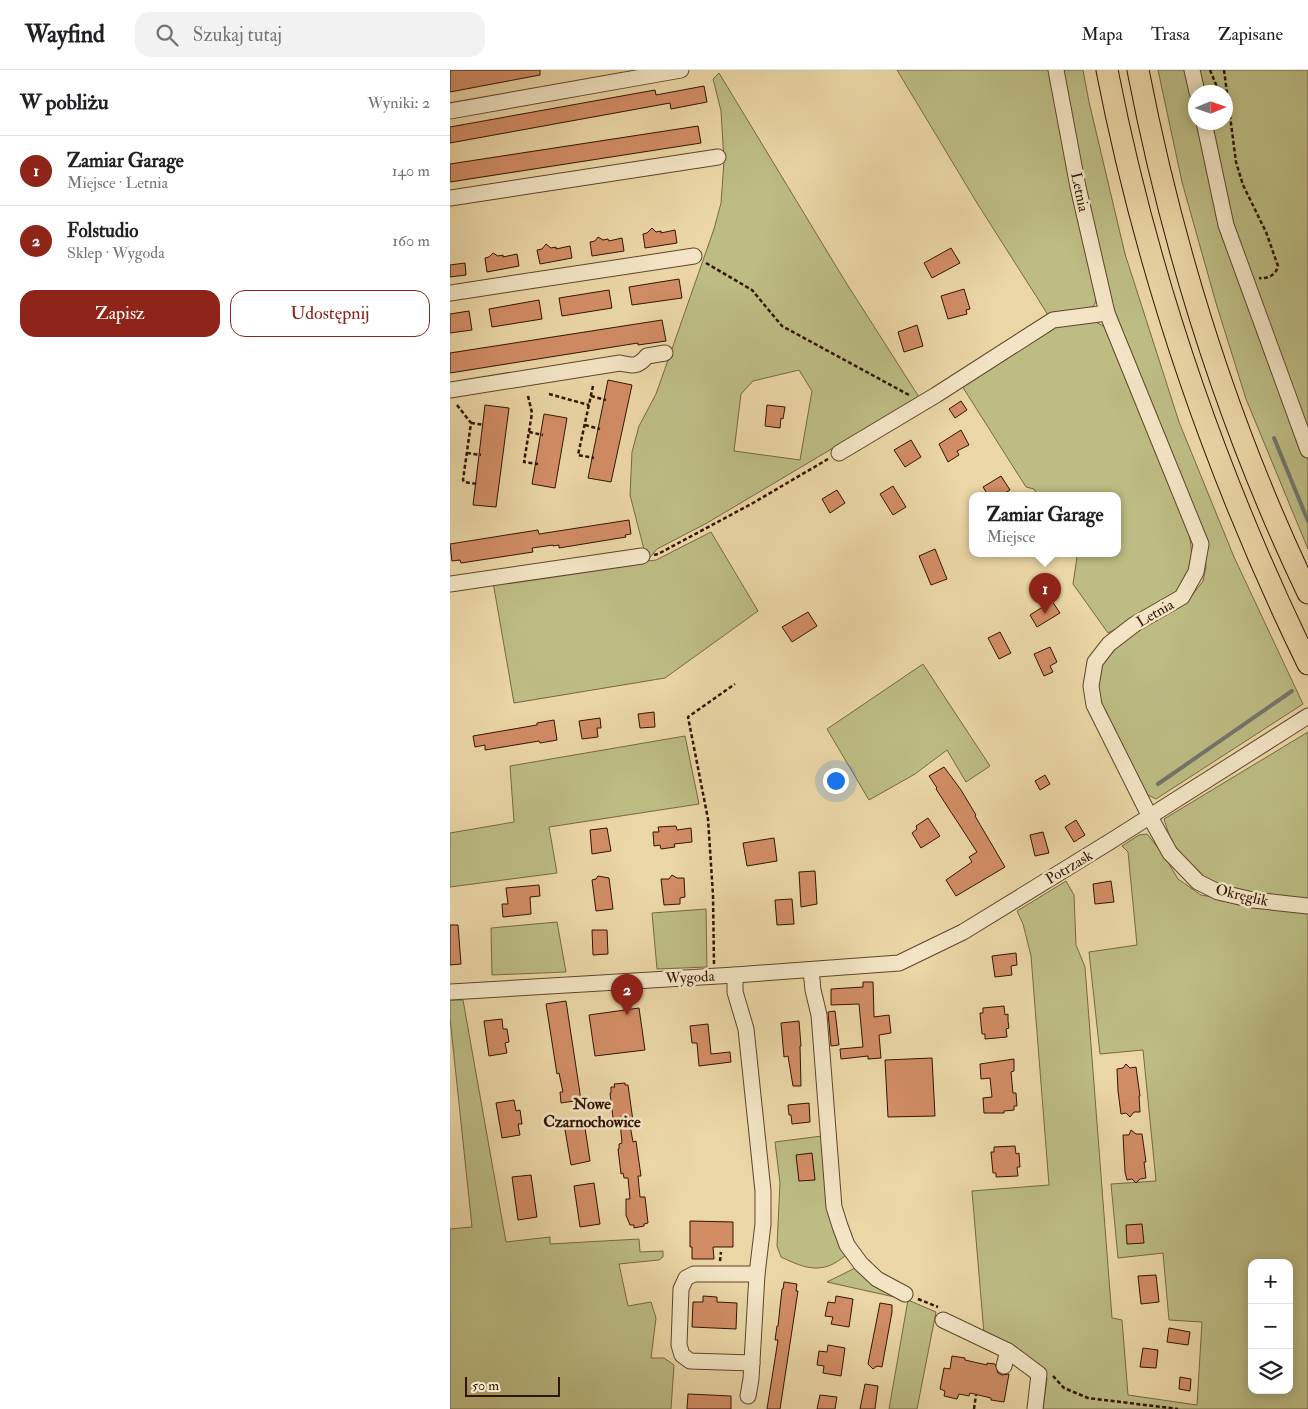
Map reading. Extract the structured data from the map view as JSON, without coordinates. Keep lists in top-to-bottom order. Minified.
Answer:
{"streets":{"street":["Letnia","Potrzask","Okręglik","Wygoda"]},"crossings":[["Letnia","Potrzask"],["Letnia","Okręglik"],["Potrzask","Okręglik"],["Potrzask","Wygoda"]],"districts":["Nowe Czarnochowice"],"scale_bar":"50 m","north":"right","page":{"header":"Wayfind","search":"Szukaj tutaj","nav":["Mapa","Trasa","Zapisane"],"heading":["W pobliżu","Wyniki: 2"],"list":[{"mark":"1","name":"Zamiar Garage","note":"Miejsce · Letnia","value":"140 m"},{"mark":"2","name":"Folstudio","note":"Sklep · Wygoda","value":"160 m"}],"buttons":["Zapisz","Udostępnij"],"popup":["Zamiar Garage","Miejsce"],"pins":["1","2"],"map_buttons":["+","−"],"scale":"50 m"}}
